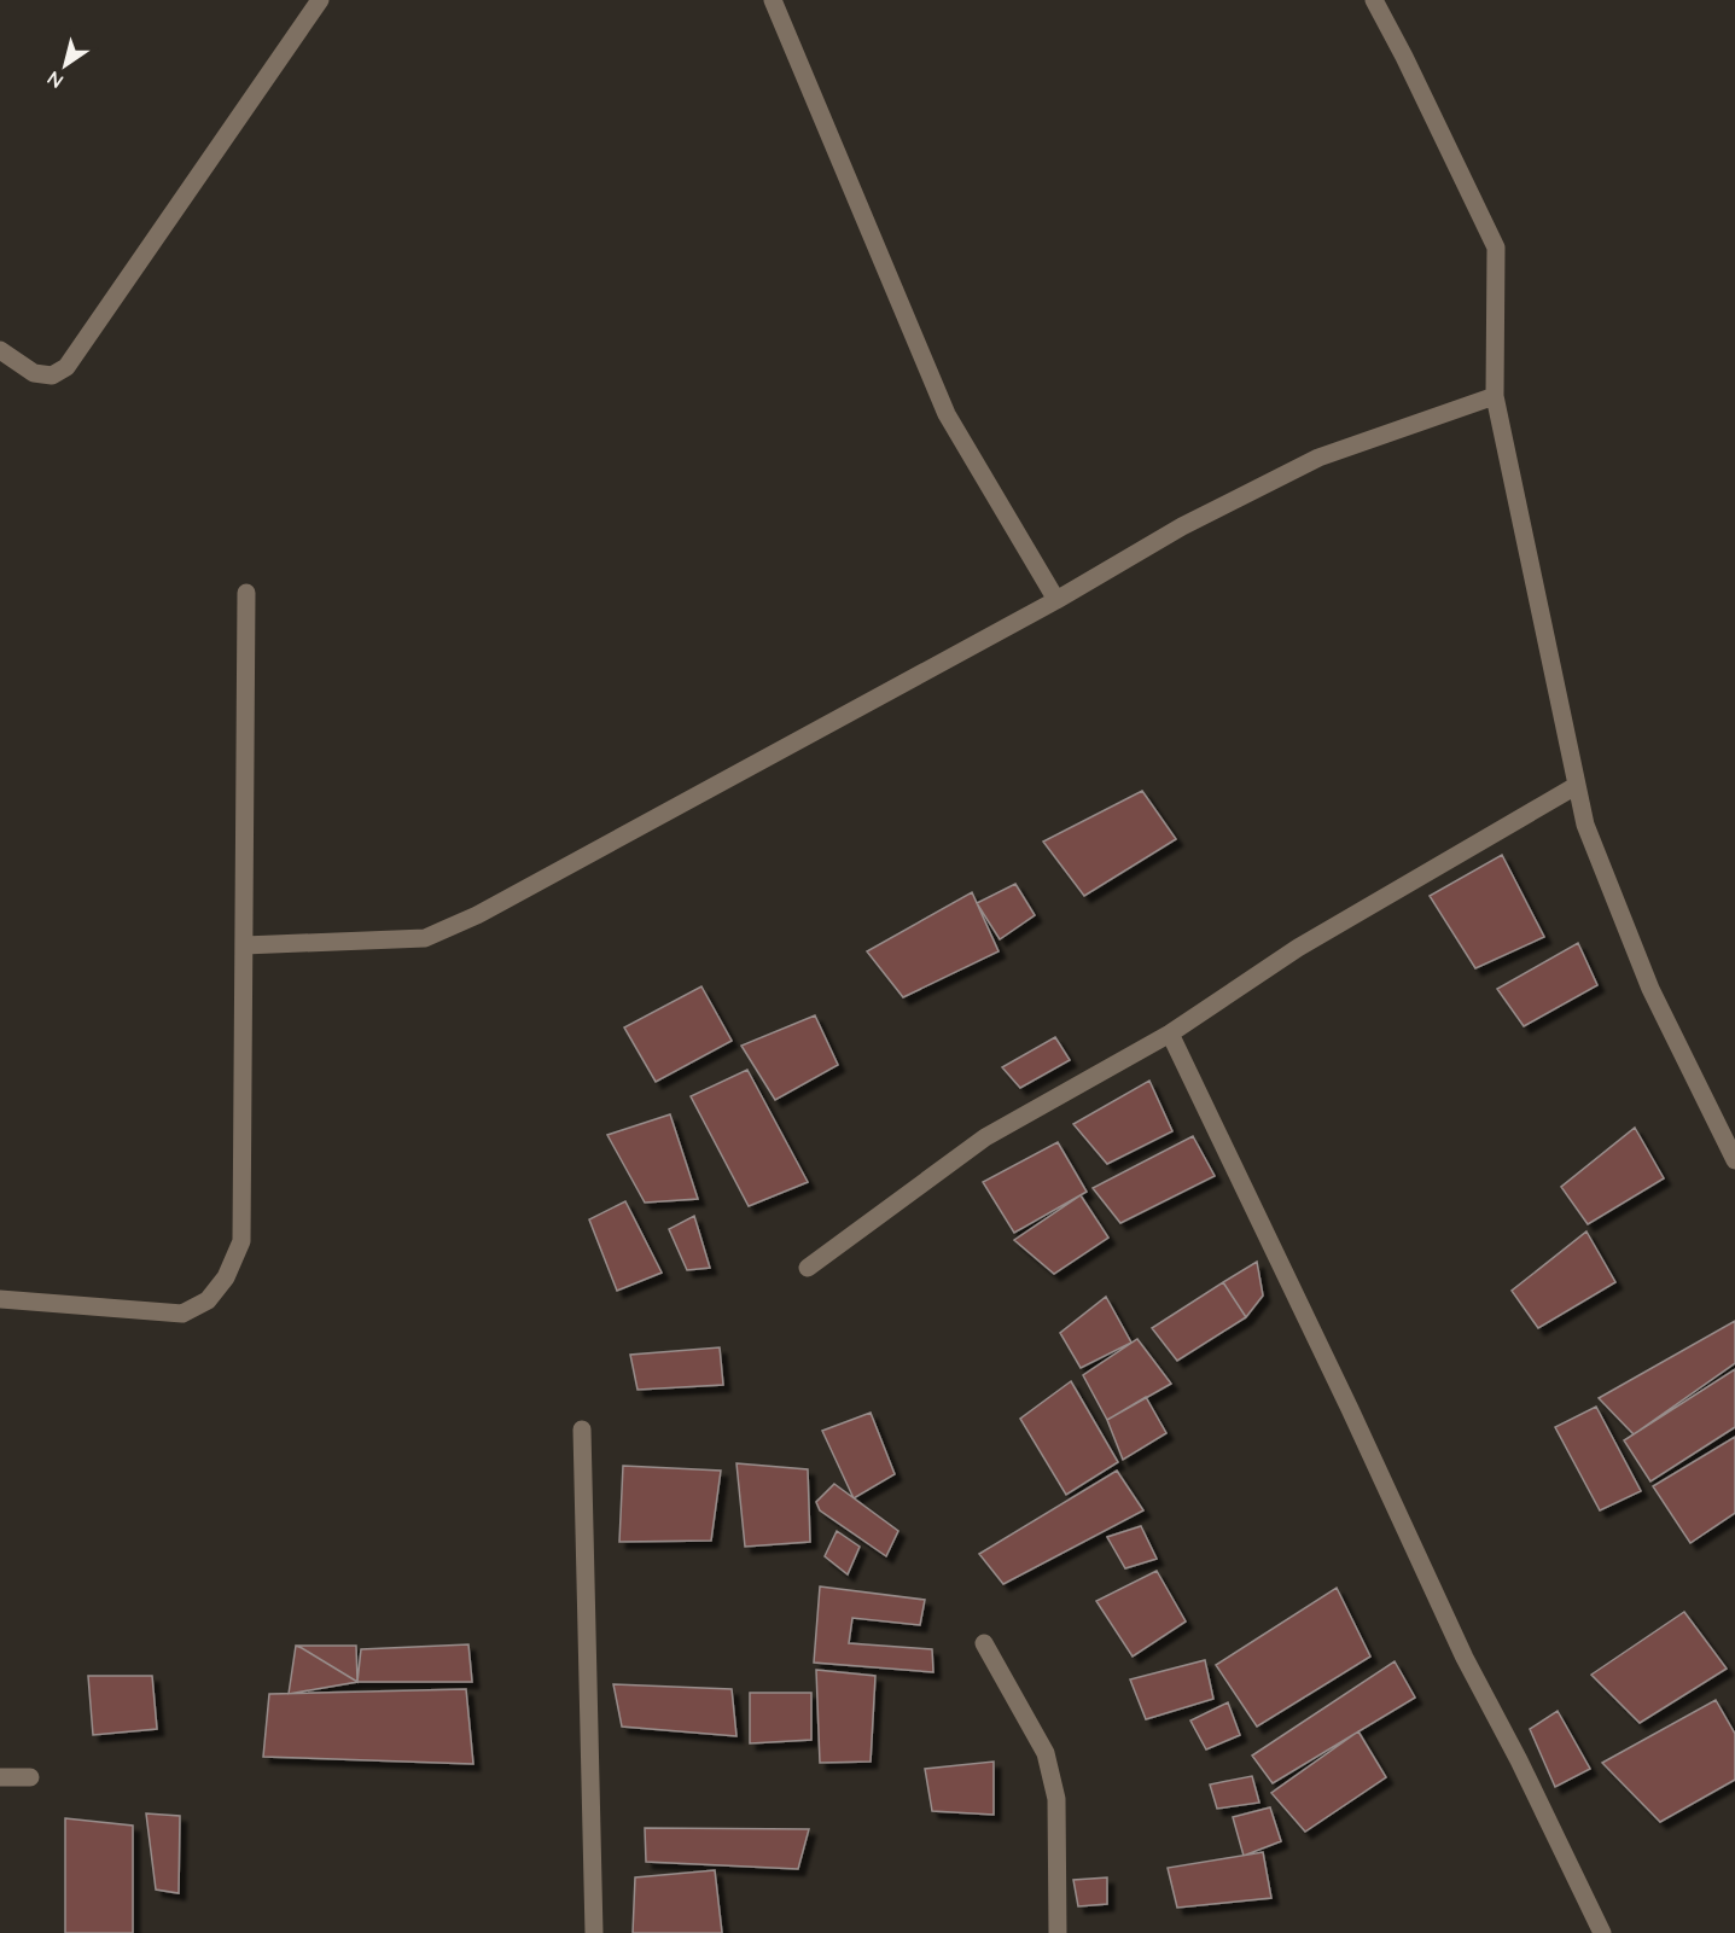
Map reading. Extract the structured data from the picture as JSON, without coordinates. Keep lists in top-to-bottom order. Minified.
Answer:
{"north":"bottom left"}
